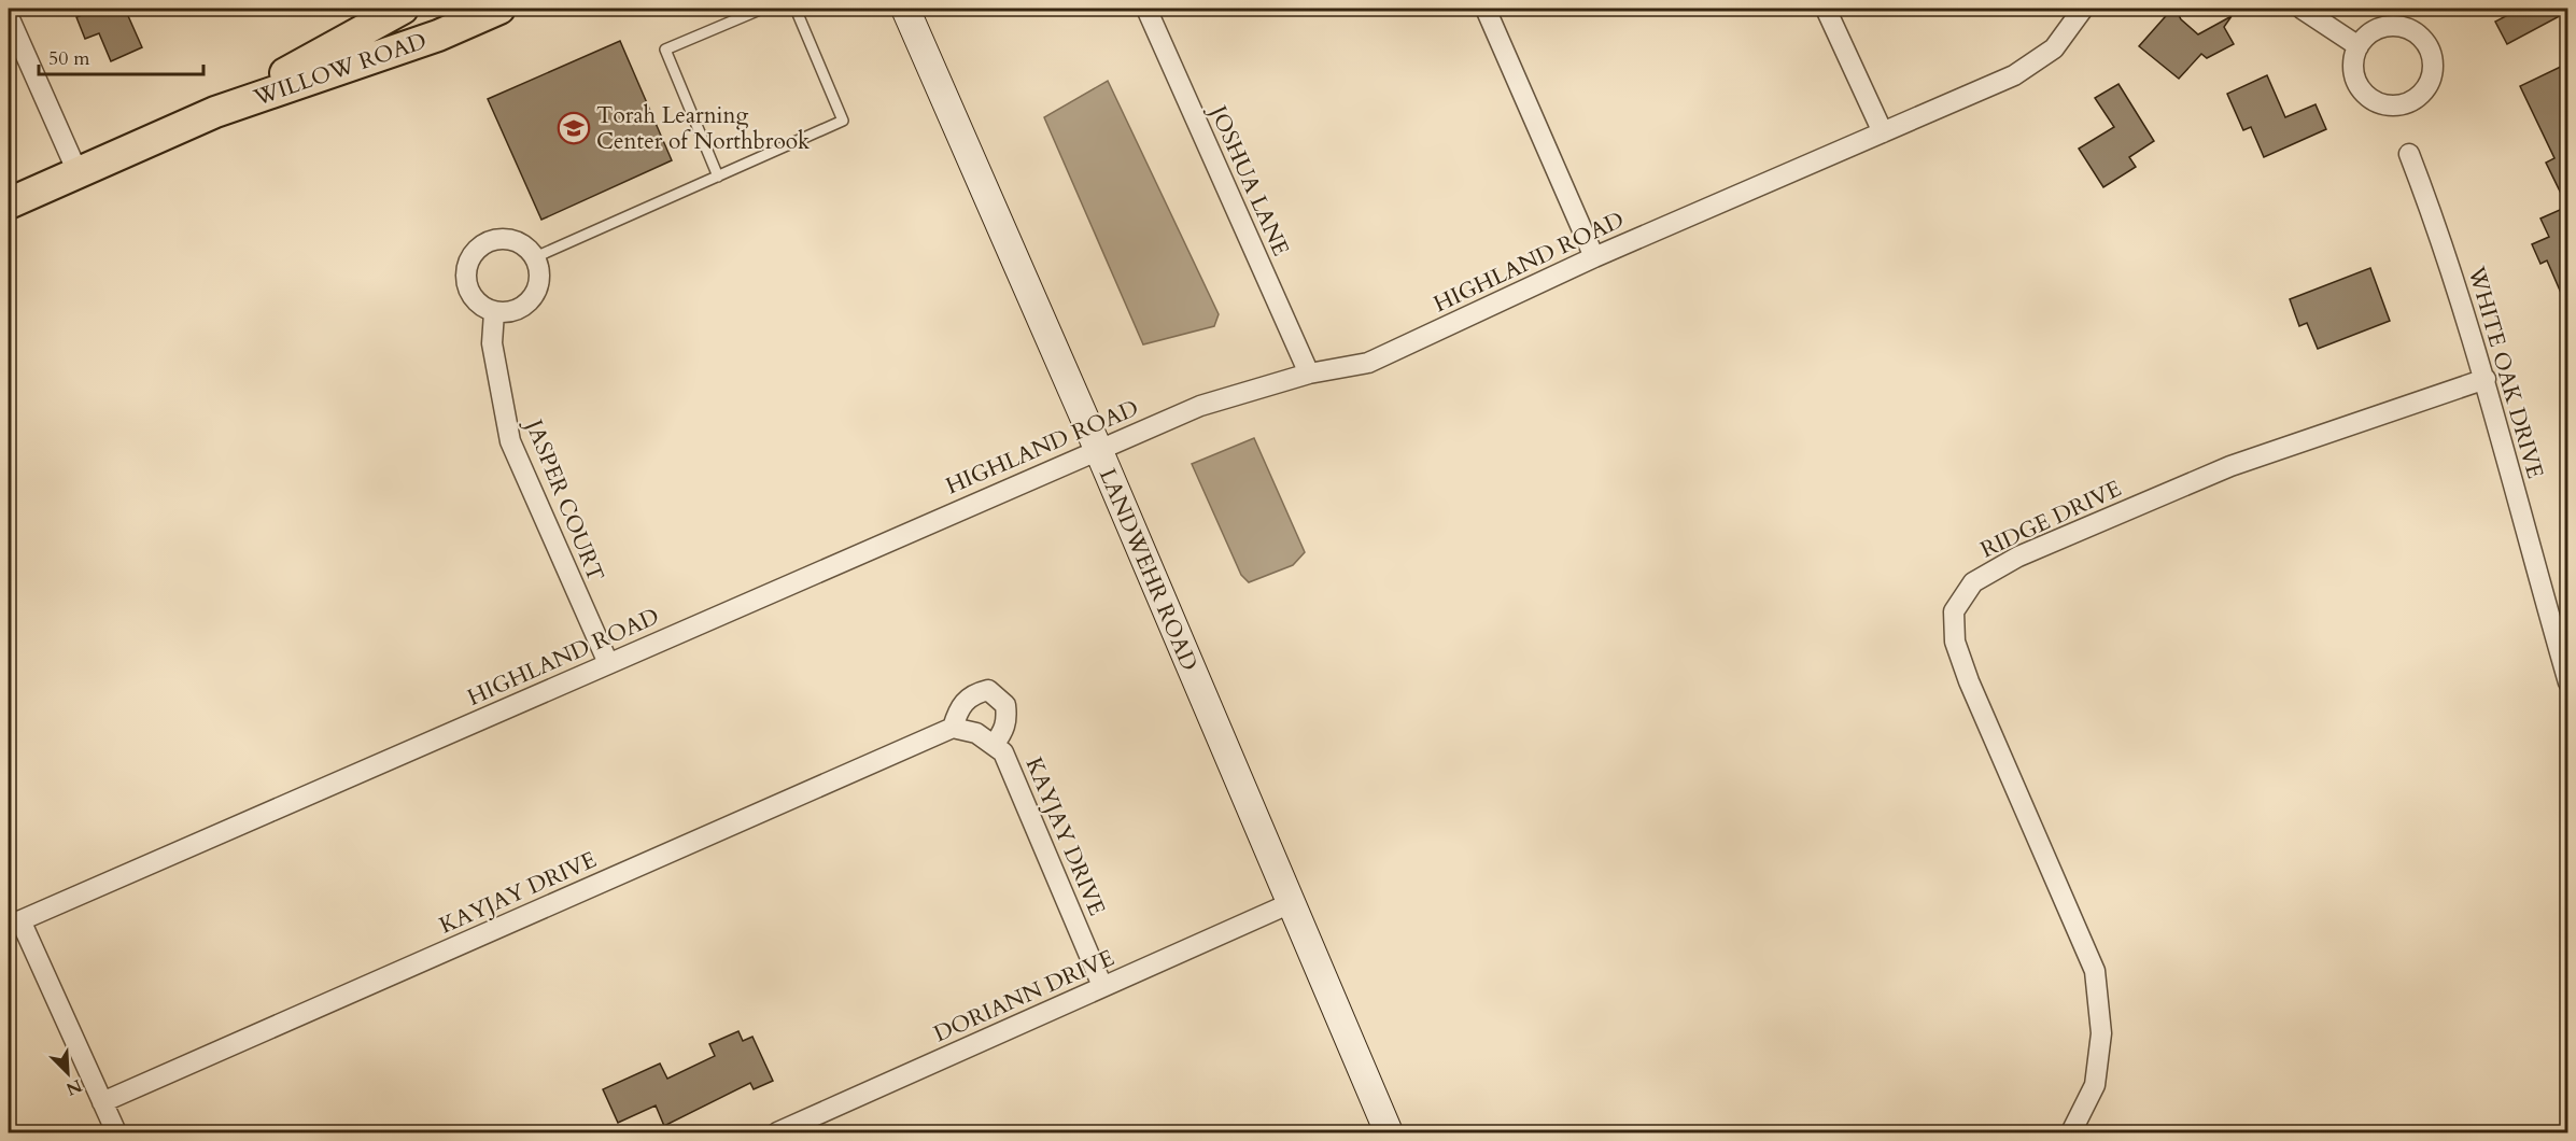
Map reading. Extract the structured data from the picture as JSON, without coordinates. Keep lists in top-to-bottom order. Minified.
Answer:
{"streets":{"main road":["WILLOW ROAD","LANDWEHR ROAD"],"street":["JOSHUA LANE","HIGHLAND ROAD","WHITE OAK DRIVE","JASPER COURT","RIDGE DRIVE","KAYJAY DRIVE","DORIANN DRIVE"]},"crossings":[["JOSHUA LANE","HIGHLAND ROAD"],["HIGHLAND ROAD","JASPER COURT"],["HIGHLAND ROAD","LANDWEHR ROAD"],["WHITE OAK DRIVE","RIDGE DRIVE"],["LANDWEHR ROAD","DORIANN DRIVE"],["KAYJAY DRIVE","DORIANN DRIVE"]],"places":{"school or university":["Torah Learning Center of Northbrook"]},"scale_bar":"50 m","north":"bottom right"}
